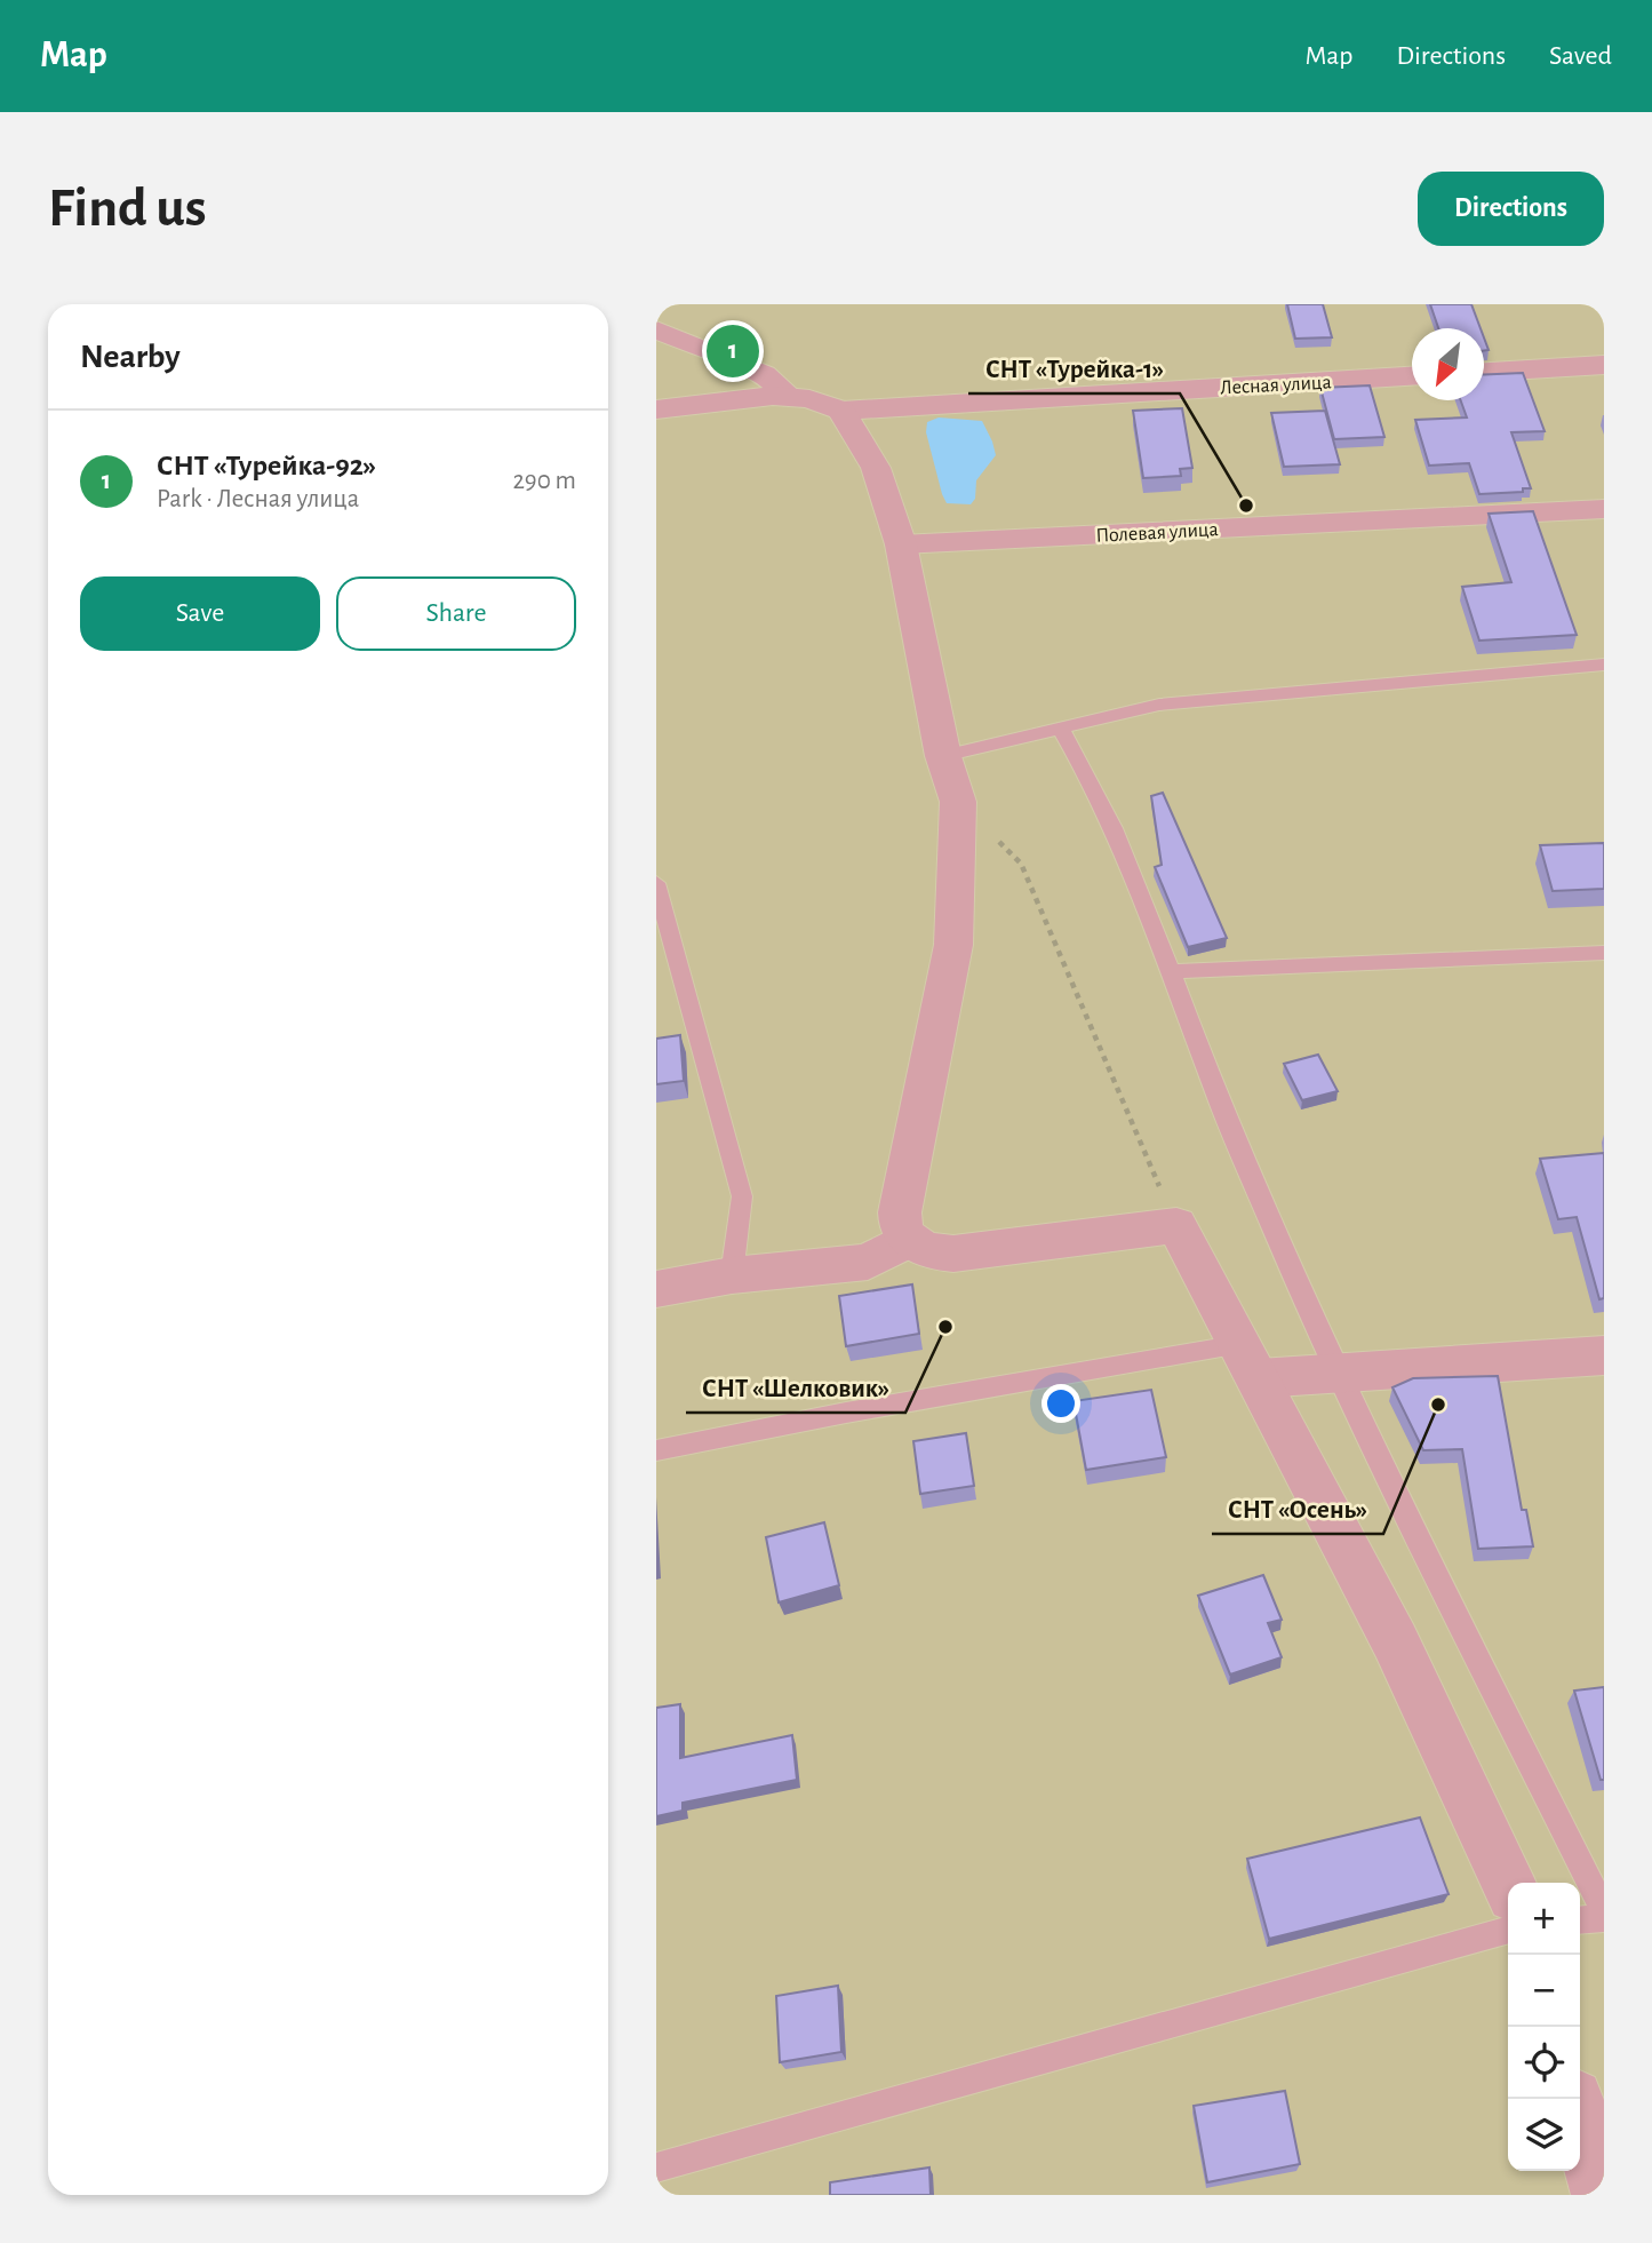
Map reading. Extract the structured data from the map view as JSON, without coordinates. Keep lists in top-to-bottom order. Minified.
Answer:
{"streets":{"street":["Лесная улица","Полевая улица"]},"places":["СНТ «Турейка-1»","СНТ «Шелковик»","СНТ «Осень»"],"north":"bottom left","page":{"header":"Map","nav":["Map","Directions","Saved"],"buttons":["Directions",["Save","Share"]],"title":"Find us","heading":"Nearby","pins":"1","list":[{"mark":"1","name":"СНТ «Турейка-92»","note":"Park · Лесная улица","value":"290 m"}],"map_buttons":["+","−"]}}
